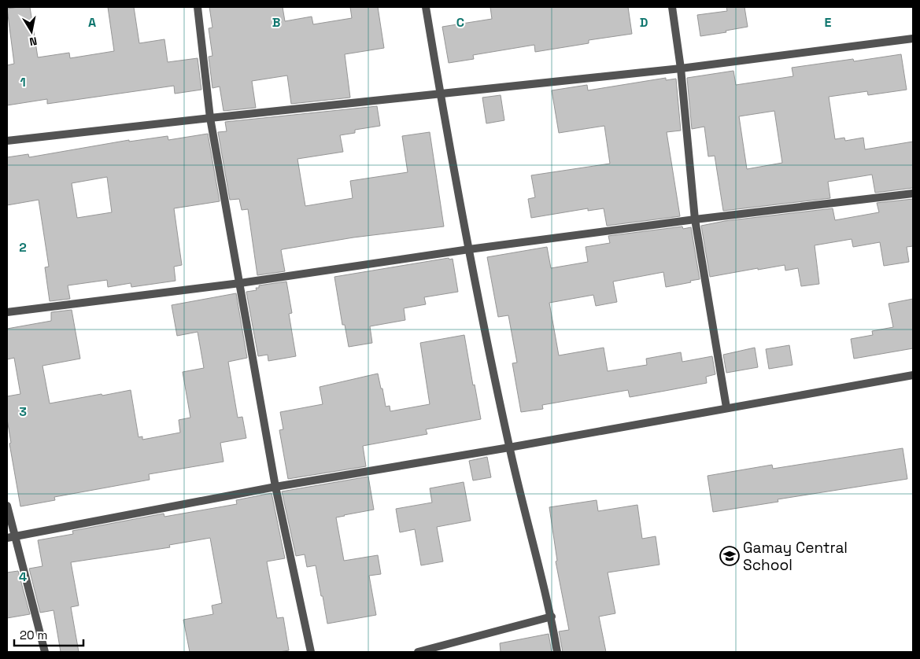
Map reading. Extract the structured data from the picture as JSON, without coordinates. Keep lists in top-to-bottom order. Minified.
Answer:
{"places":{"school or university":["Gamay Central School"]},"scale_bar":"20 m","north":"bottom","grid":{"columns":["A","B","C","D","E"],"rows":["1","2","3","4"]}}
